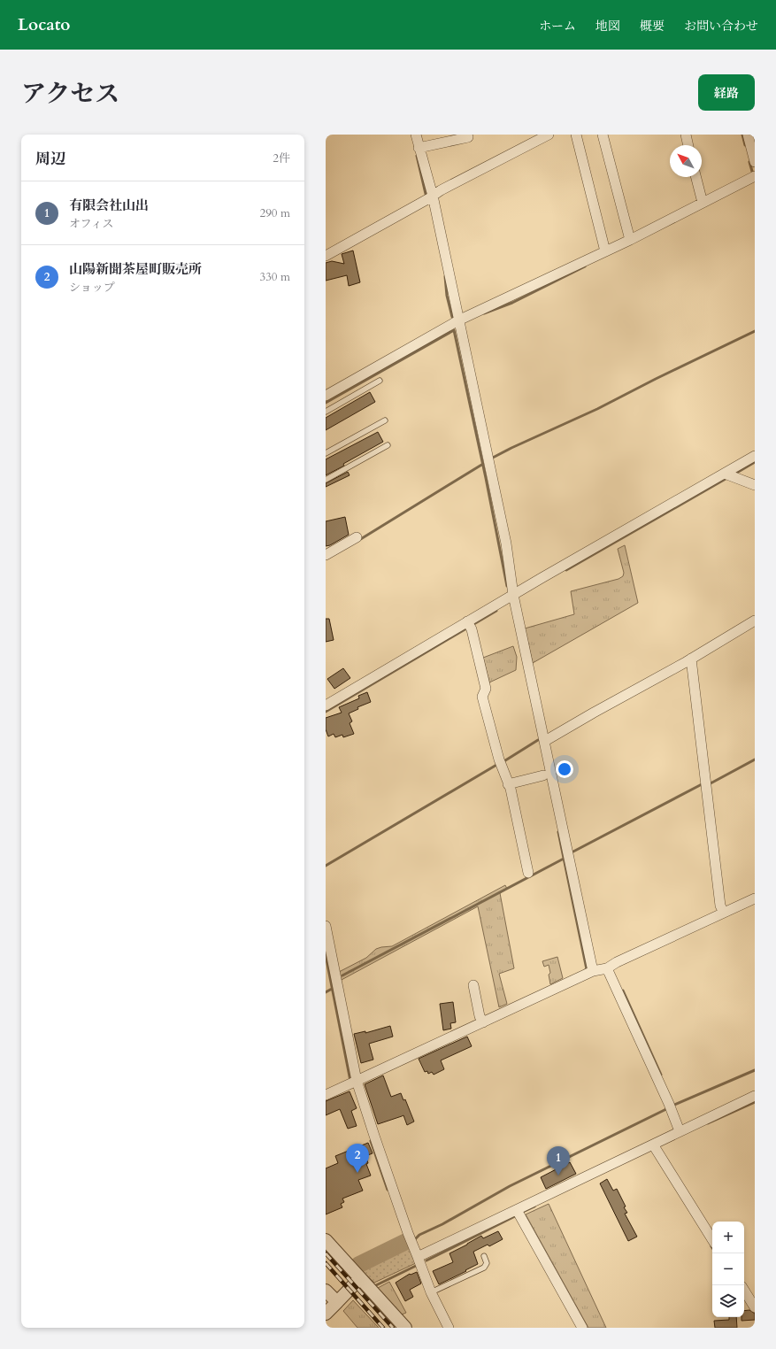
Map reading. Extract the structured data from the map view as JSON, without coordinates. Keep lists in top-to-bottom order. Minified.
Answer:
{"north":"top left","page":{"header":"Locato","nav":["ホーム","地図","概要","お問い合わせ"],"title":"アクセス","buttons":"経路","heading":["周辺","2件"],"list":[{"mark":"1","name":"有限会社山出","note":"オフィス","value":"290 m"},{"mark":"2","name":"山陽新聞茶屋町販売所","note":"ショップ","value":"330 m"}],"pins":["2","1"],"map_buttons":["+","−"]}}
